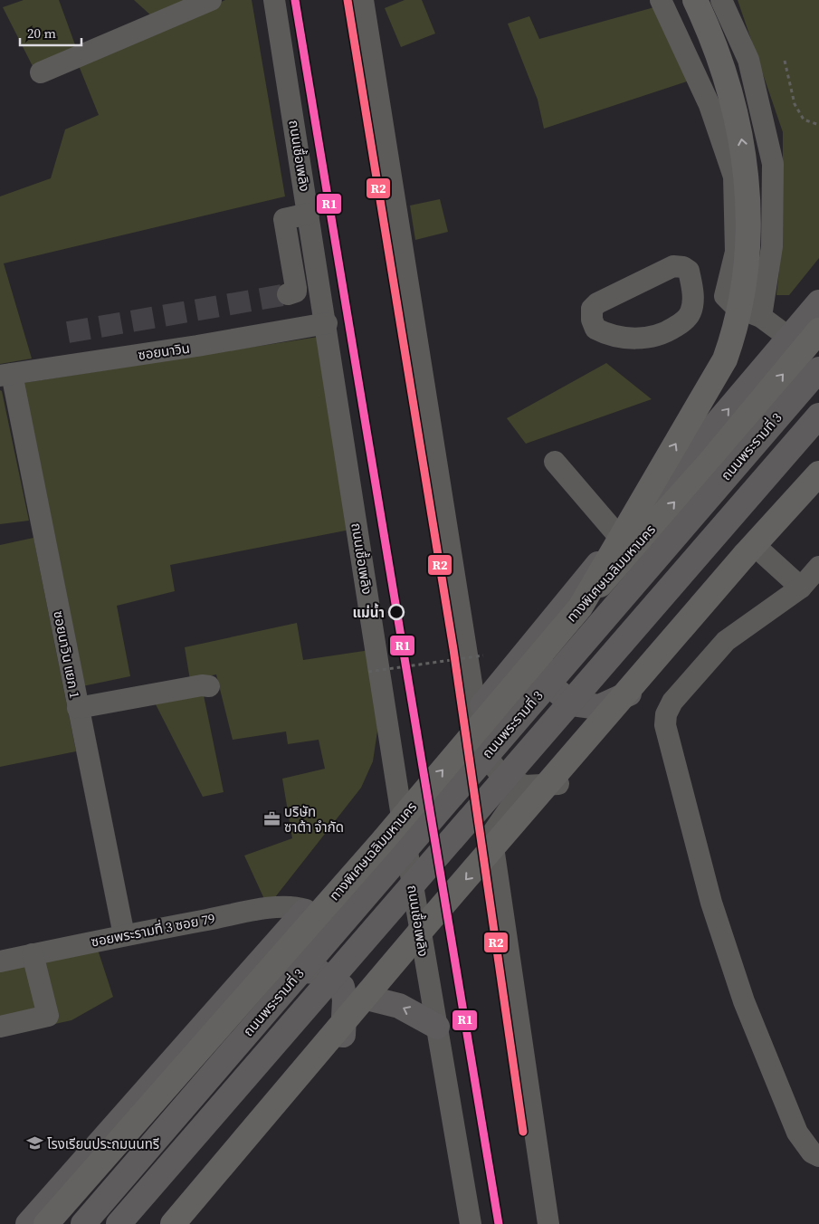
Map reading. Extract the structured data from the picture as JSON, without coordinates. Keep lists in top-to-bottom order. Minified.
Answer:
{"streets":{"highway":["ทางพิเศษเฉลิมมหานคร"],"main road":["ถนนพระรามที่ 3"],"street":["ถนนเชื้อเพลิง","ซอยนาวิน","ซอยนาวิน แยก 1","ซอยพระรามที่ 3 ซอย 79"]},"crossings":[["ถนนเชื้อเพลิง","ซอยนาวิน"],["ซอยนาวิน","ซอยนาวิน แยก 1"],["ซอยนาวิน แยก 1","ซอยพระรามที่ 3 ซอย 79"]],"places":{"other":["แม่น้ำ"],"office":["บริษัท ซาต้า จำกัด"],"school or university":["โรงเรียนประถมนนทรี"]},"lines":["transit line R1","transit line R2"],"scale_bar":"20 m"}
